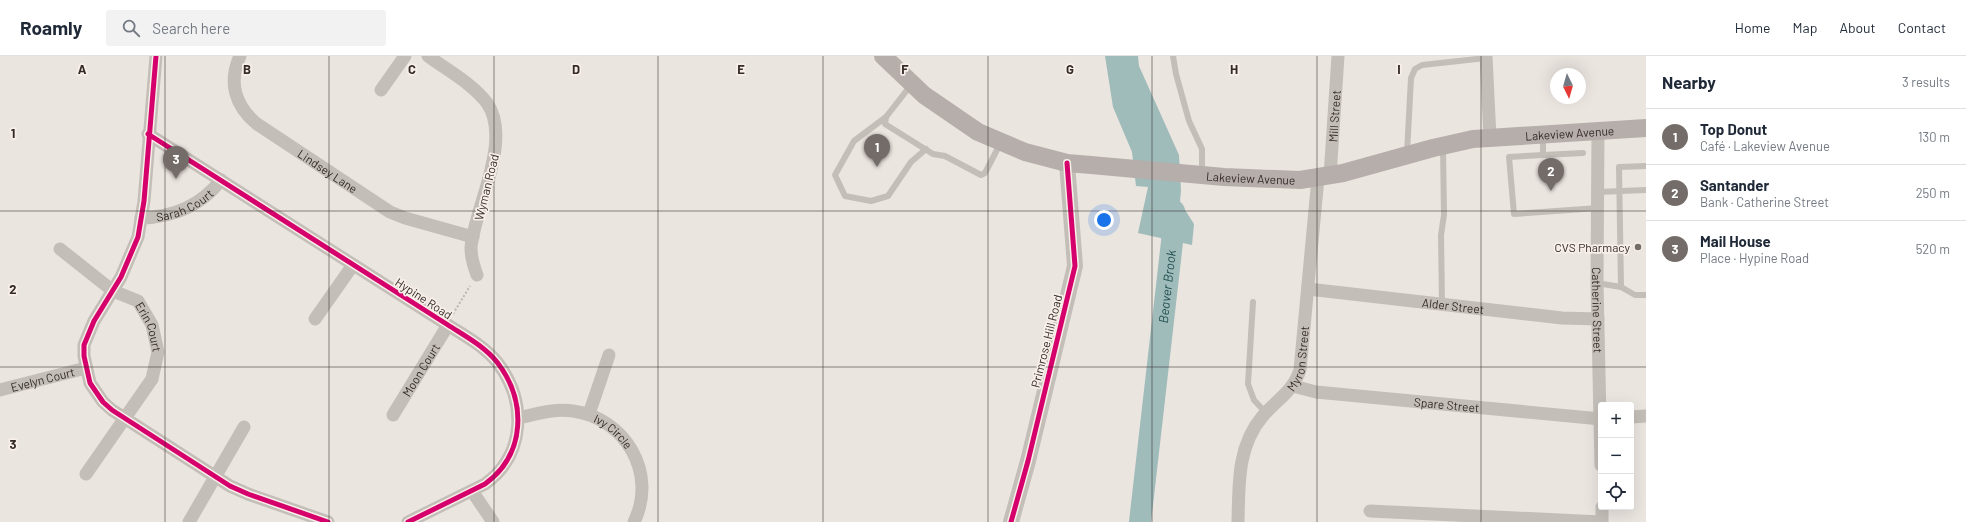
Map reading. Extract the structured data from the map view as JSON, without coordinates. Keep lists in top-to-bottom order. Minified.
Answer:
{"streets":{"main road":["Lakeview Avenue"],"street":["Mill Street","Lindsey Lane","Wyman Road","Sarah Court","Hypine Road","Alder Street","Catherine Street","Erin Court","Primrose Hill Road","Myron Street","Moon Court","Evelyn Court","Spare Street","Ivy Circle"]},"crossings":[["Mill Street","Lakeview Avenue"],["Mill Street","Myron Street"],["Lakeview Avenue","Catherine Street"],["Lakeview Avenue","Primrose Hill Road"],["Lakeview Avenue","Myron Street"],["Lindsey Lane","Wyman Road"],["Sarah Court","Hypine Road"],["Hypine Road","Moon Court"],["Hypine Road","Ivy Circle"],["Alder Street","Catherine Street"],["Alder Street","Myron Street"],["Myron Street","Spare Street"]],"water":["Beaver Brook"],"places":["CVS Pharmacy"],"north":"bottom","page":{"header":"Roamly","search":"Search here","nav":["Home","Map","About","Contact"],"heading":["Nearby","3 results"],"list":[{"mark":"1","name":"Top Donut","note":"Café · Lakeview Avenue","value":"130 m"},{"mark":"2","name":"Santander","note":"Bank · Catherine Street","value":"250 m"},{"mark":"3","name":"Mail House","note":"Place · Hypine Road","value":"520 m"}],"pins":["1","3","2"],"map_buttons":["+","−"]},"grid":{"columns":["A","B","C","D","E","F","G","H","I"],"rows":["1","2","3"]}}
